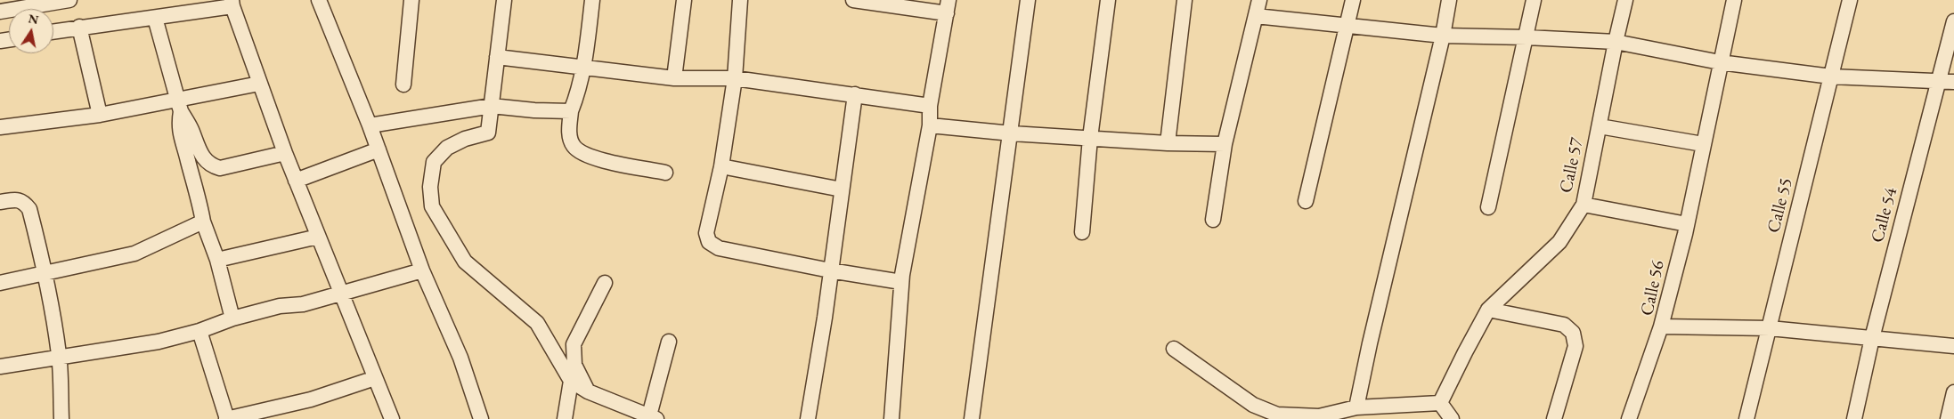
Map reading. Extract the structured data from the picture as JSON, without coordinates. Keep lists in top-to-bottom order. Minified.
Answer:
{"streets":{"street":["Calle 57","Calle 55","Calle 54","Calle 56"]},"crossings":[["Calle 55","Calle 56"],["Calle 54","Calle 56"]],"north":"top"}
